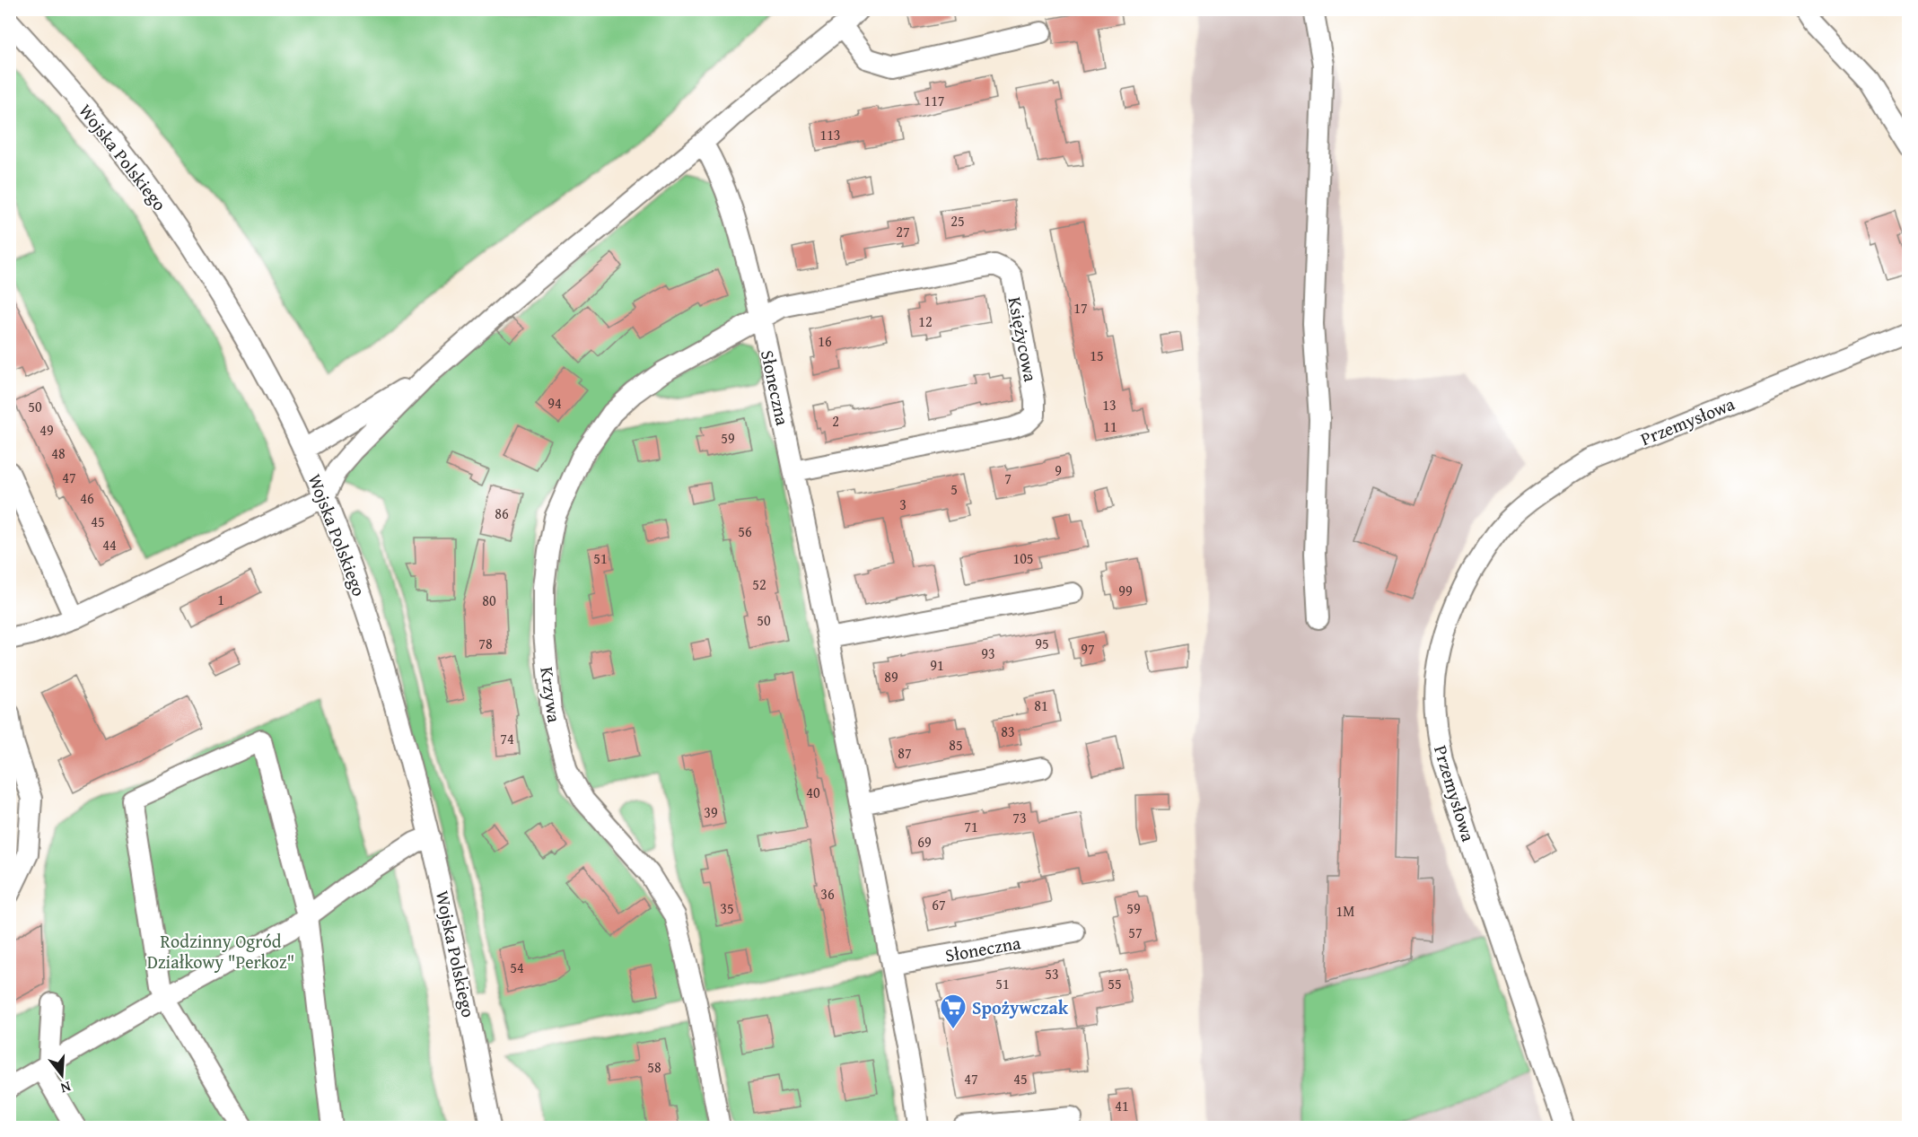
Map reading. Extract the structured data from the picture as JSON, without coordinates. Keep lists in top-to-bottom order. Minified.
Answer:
{"streets":{"street":["Wojska Polskiego","Księżycowa","Słoneczna","Przemysłowa","Krzywa"]},"crossings":[["Księżycowa","Słoneczna"],["Księżycowa","Krzywa"],["Słoneczna","Krzywa"]],"parks":["Rodzinny Ogród Działkowy \"Perkoz\""],"places":{"supermarket":["Spożywczak"]},"house_numbers":["117","113","25","27","17","12","16","15","94","13","50","2","11","49","59","48","9","47","7","5","46","3","86","45","56","44","51","105","52","99","1","80","50","78","95","97","93","91","89","81","83","74","85","87","40","39","73","71","69","36","67","35","59","1M","57","54","53","51","55","58","47","45","41"],"north":"bottom"}
